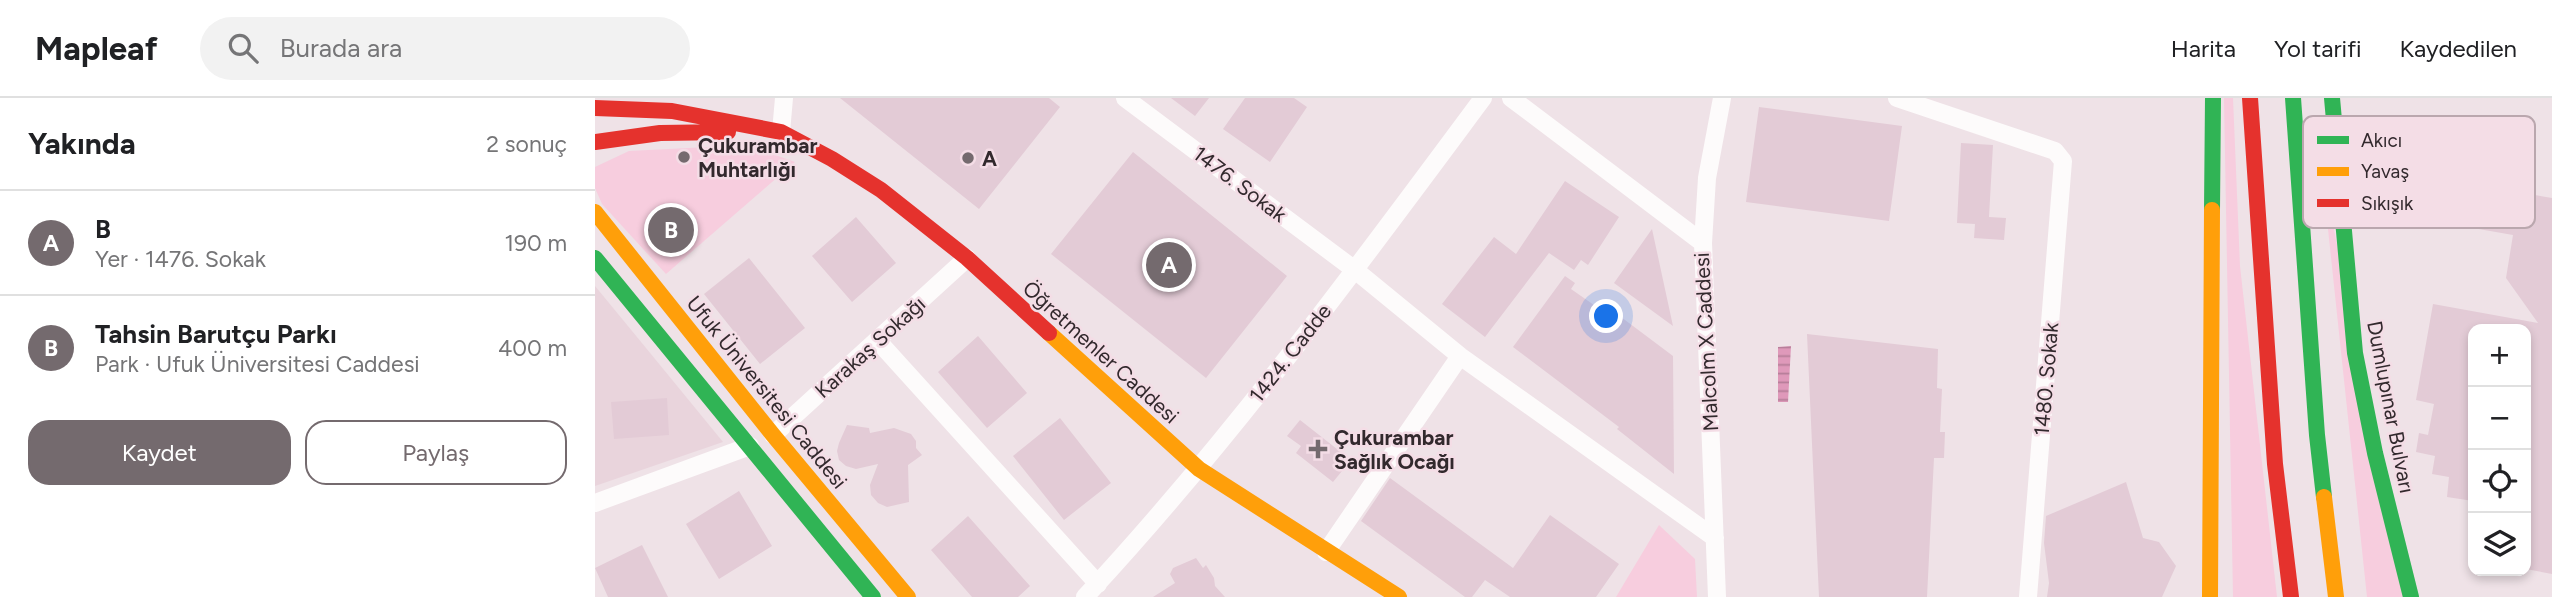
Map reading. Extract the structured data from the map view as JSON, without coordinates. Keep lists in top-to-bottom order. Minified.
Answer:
{"streets":{"main road":["Öğretmenler Caddesi","Ufuk Üniversitesi Caddesi","Dumlupınar Bulvarı"],"street":["1476. Sokak","Malcolm X Caddesi","Karakaş Sokağı","1424. Cadde","1480. Sokak"]},"crossings":[["1476. Sokak","Malcolm X Caddesi"],["1476. Sokak","1424. Cadde"],["Karakaş Sokağı","Öğretmenler Caddesi"],["Karakaş Sokağı","Ufuk Üniversitesi Caddesi"],["Öğretmenler Caddesi","1424. Cadde"]],"places":{"other":["Çukurambar Muhtarlığı","A"],"health":["Çukurambar Sağlık Ocağı"]},"legend":["Akıcı","Yavaş","Sıkışık"],"page":{"header":"Mapleaf","search":"Burada ara","nav":["Harita","Yol tarifi","Kaydedilen"],"heading":["Yakında","2 sonuç"],"list":[{"mark":"A","name":"B","note":"Yer · 1476. Sokak","value":"190 m"},{"mark":"B","name":"Tahsin Barutçu Parkı","note":"Park · Ufuk Üniversitesi Caddesi","value":"400 m"}],"pins":["B","A"],"map_buttons":["+","−"],"buttons":["Kaydet","Paylaş"]}}
